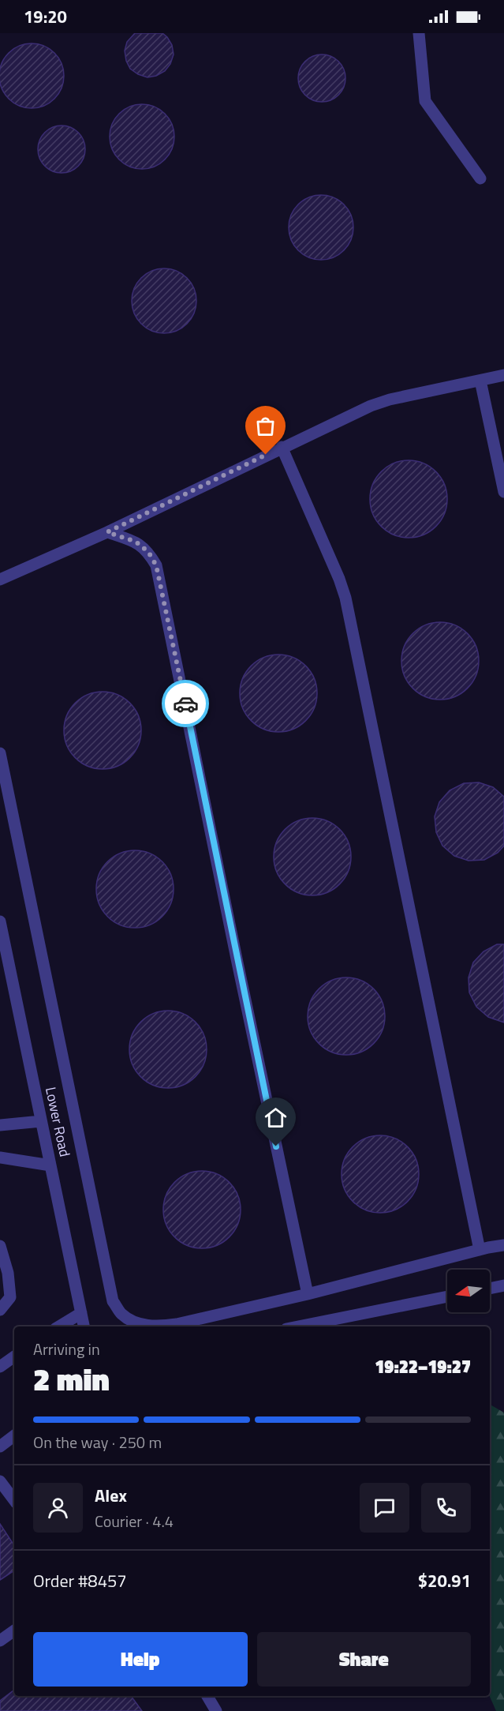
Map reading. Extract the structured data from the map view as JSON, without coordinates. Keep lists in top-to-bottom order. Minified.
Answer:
{"streets":{"street":["Lower Road"]},"north":"left","page":{"status":"19:20","heading":["2 min","Arriving in","19:22–19:27"],"panel":["Alex","Courier · 4.4","Order #8457","$20.91"],"bar":"On the way · 250 m","buttons":["Help","Share"]}}
